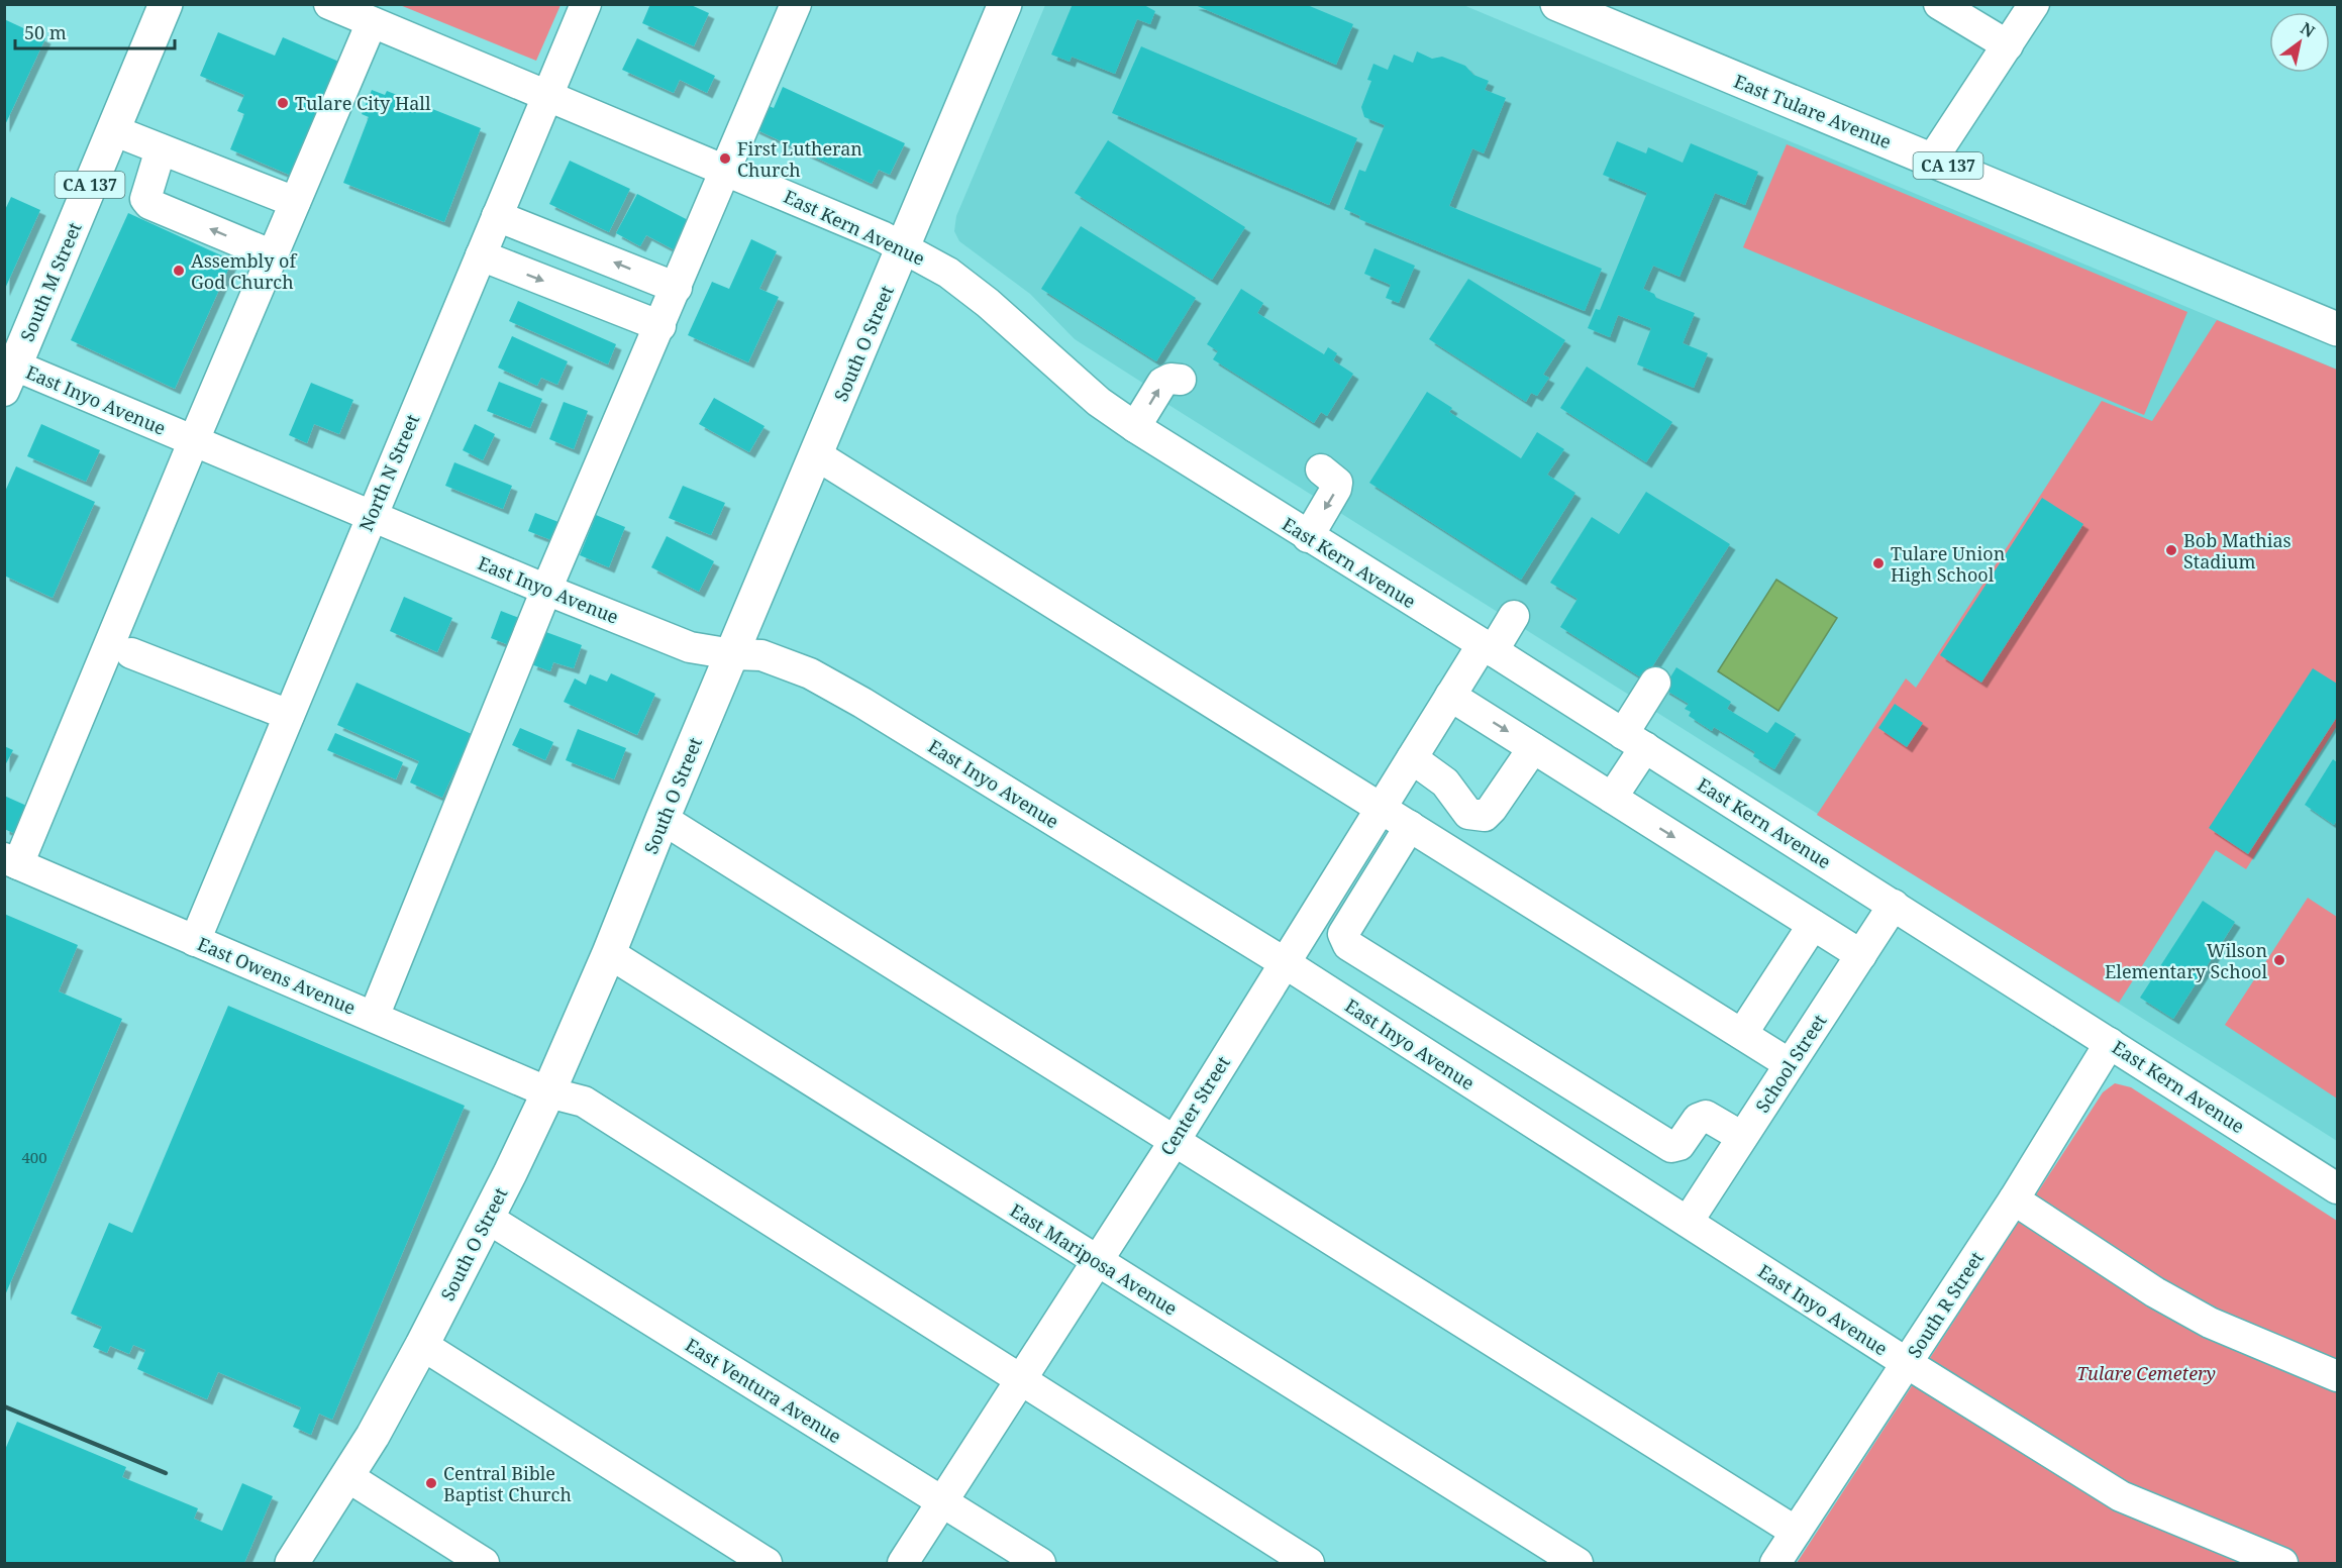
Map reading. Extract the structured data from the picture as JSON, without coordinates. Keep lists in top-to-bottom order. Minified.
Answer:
{"streets":{"main road":["East Tulare Avenue","CA 137","South M Street","South O Street"],"street":["East Kern Avenue","East Inyo Avenue","North N Street","East Owens Avenue","School Street","Center Street","East Mariposa Avenue","South R Street","East Ventura Avenue"]},"crossings":[["East Kern Avenue","South O Street"],["East Kern Avenue","North N Street"],["East Kern Avenue","School Street"],["East Kern Avenue","Center Street"],["East Kern Avenue","South R Street"],["South M Street","East Inyo Avenue"],["South O Street","East Inyo Avenue"],["South O Street","East Owens Avenue"],["South O Street","East Mariposa Avenue"],["South O Street","East Ventura Avenue"],["East Inyo Avenue","North N Street"],["East Inyo Avenue","School Street"],["East Inyo Avenue","Center Street"],["East Inyo Avenue","South R Street"],["North N Street","East Owens Avenue"],["East Owens Avenue","Center Street"],["Center Street","East Mariposa Avenue"],["Center Street","East Ventura Avenue"]],"parks":["Tulare Cemetery"],"places":["Tulare City Hall","First Lutheran Church","Assembly of God Church","Bob Mathias Stadium","Tulare Union High School","Wilson Elementary School","Central Bible Baptist Church"],"house_numbers":["400"],"scale_bar":"50 m","north":"top right"}
